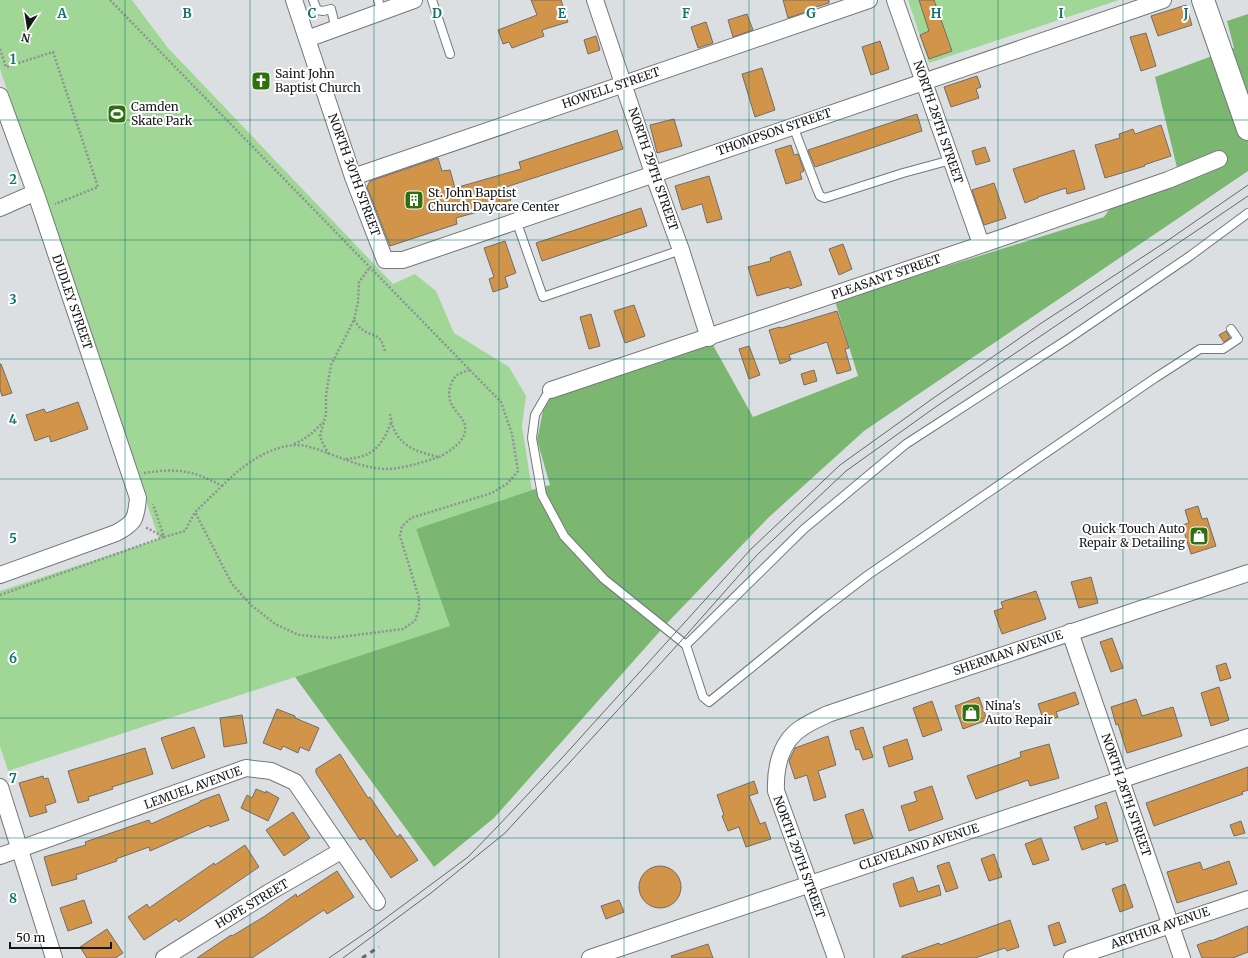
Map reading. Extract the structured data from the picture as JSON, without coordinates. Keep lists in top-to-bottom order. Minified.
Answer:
{"streets":{"street":["HOWELL STREET","NORTH 28TH STREET","THOMPSON STREET","NORTH 29TH STREET","NORTH 30TH STREET","PLEASANT STREET","DUDLEY STREET","SHERMAN AVENUE","LEMUEL AVENUE","CLEVELAND AVENUE","HOPE STREET","ARTHUR AVENUE"]},"crossings":[["HOWELL STREET","NORTH 29TH STREET"],["HOWELL STREET","NORTH 30TH STREET"],["NORTH 28TH STREET","THOMPSON STREET"],["NORTH 28TH STREET","PLEASANT STREET"],["NORTH 28TH STREET","SHERMAN AVENUE"],["NORTH 28TH STREET","CLEVELAND AVENUE"],["NORTH 28TH STREET","ARTHUR AVENUE"],["THOMPSON STREET","NORTH 29TH STREET"],["THOMPSON STREET","NORTH 30TH STREET"],["NORTH 29TH STREET","PLEASANT STREET"],["NORTH 29TH STREET","SHERMAN AVENUE"],["NORTH 29TH STREET","CLEVELAND AVENUE"],["LEMUEL AVENUE","HOPE STREET"]],"places":{"church":["Saint John Baptist Church"],"sports":["Camden Skate Park"],"building":["St. John Baptist Church Daycare Center"],"shop":["Quick Touch Auto Repair & Detailing","Nina's Auto Repair"]},"scale_bar":"50 m","north":"bottom","grid":{"columns":["A","B","C","D","E","F","G","H","I","J"],"rows":["1","2","3","4","5","6","7","8"]}}
